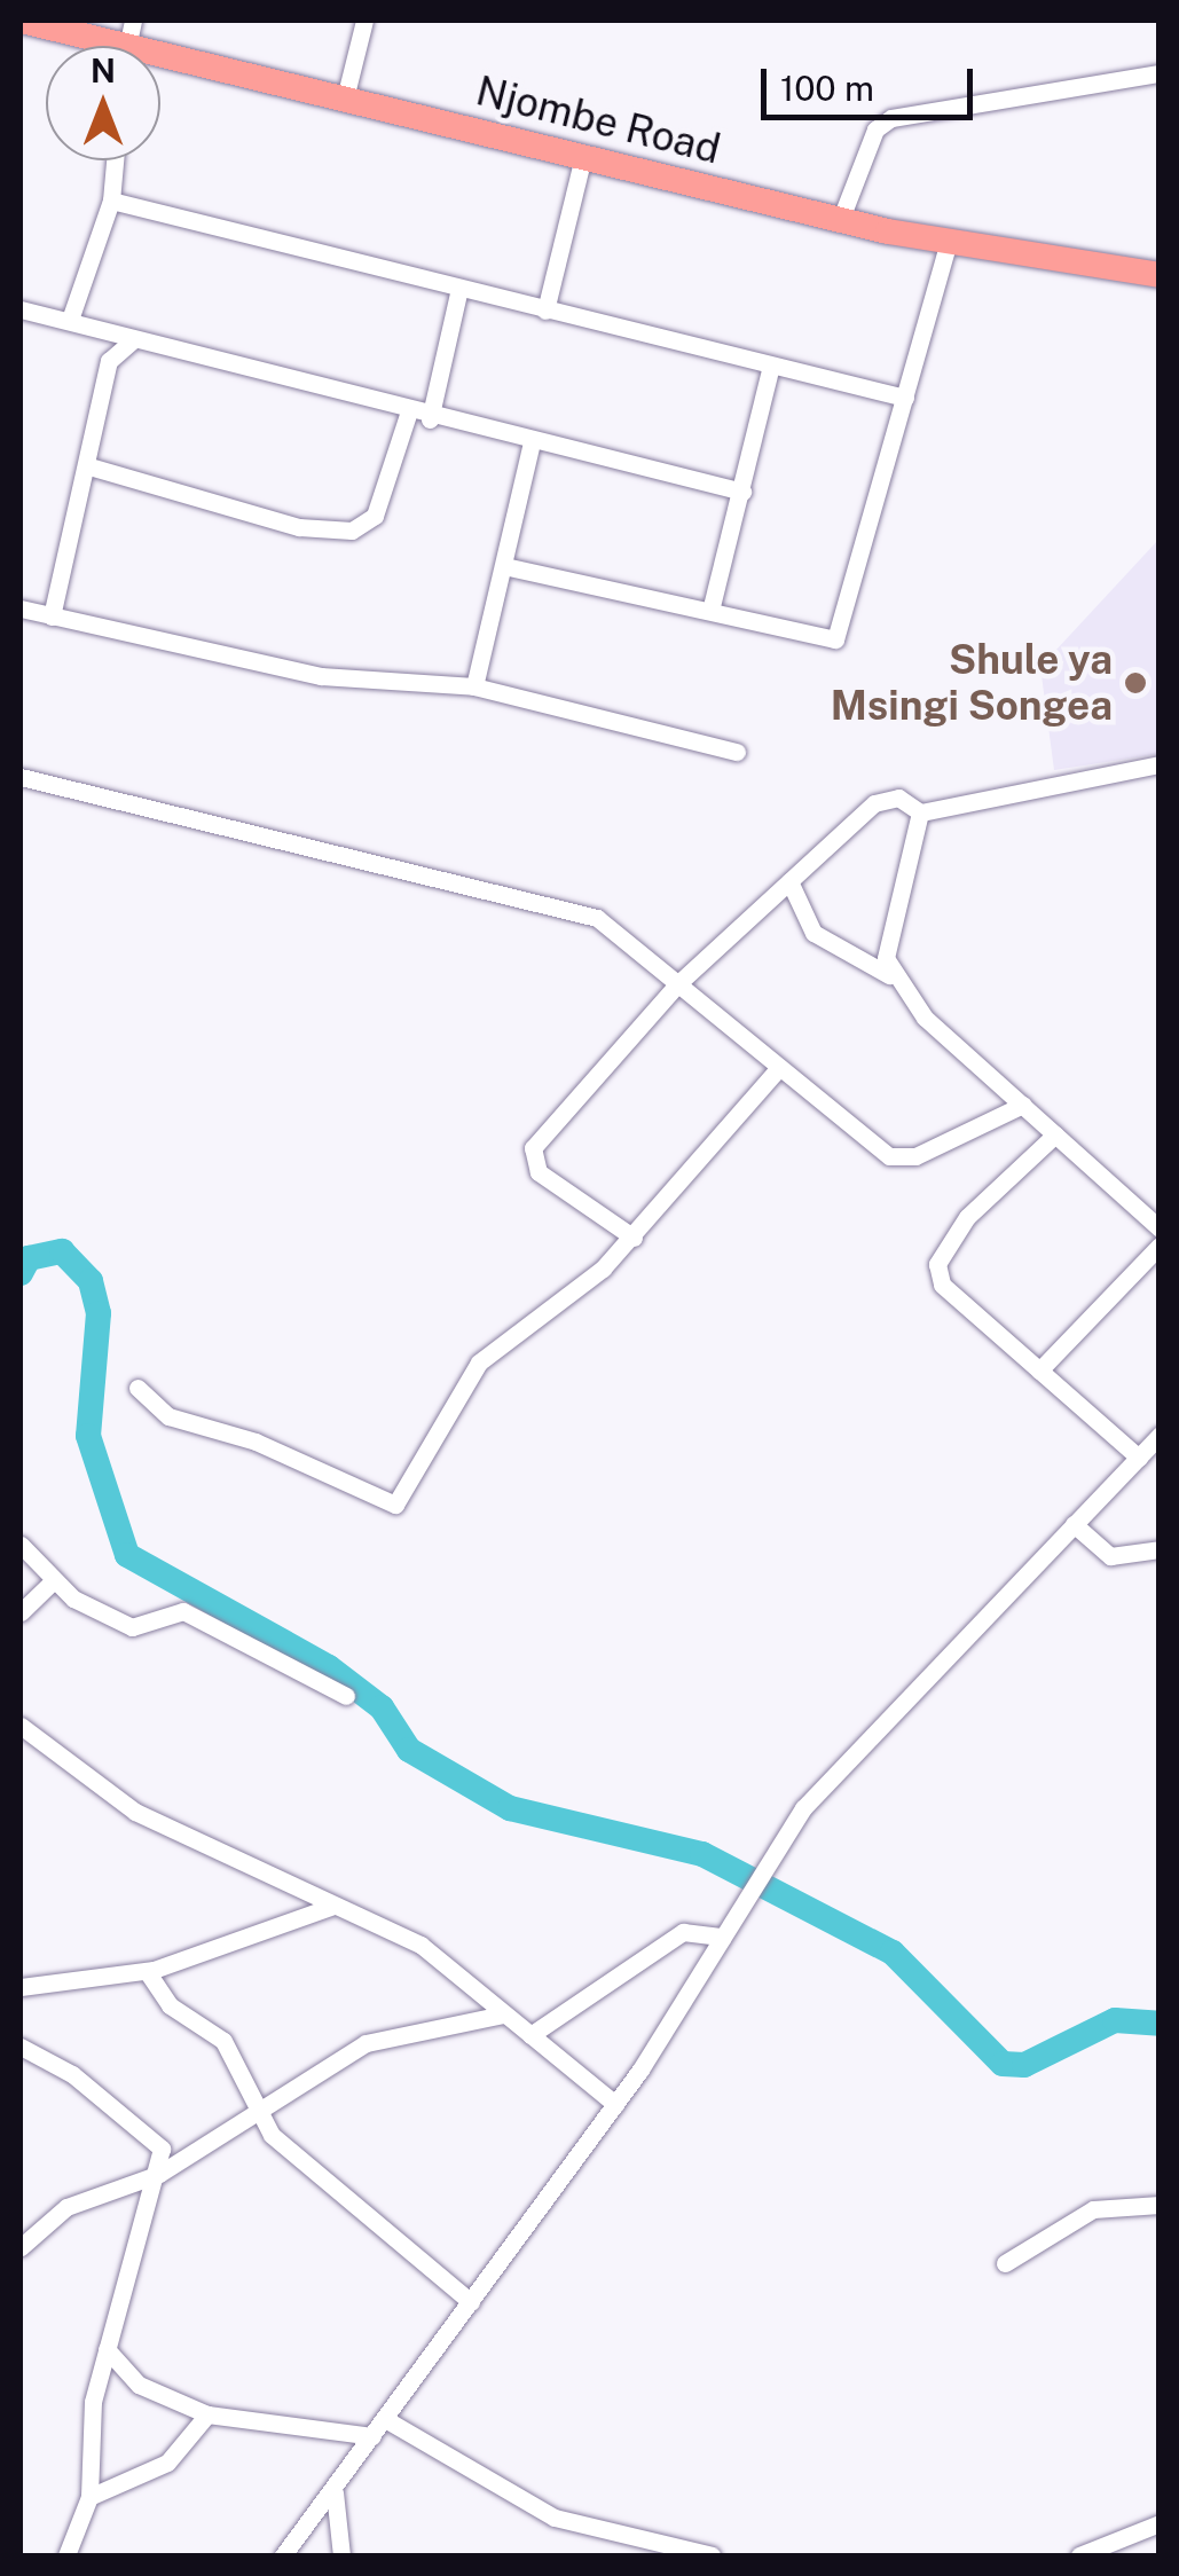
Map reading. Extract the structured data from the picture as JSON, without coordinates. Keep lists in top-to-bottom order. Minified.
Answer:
{"streets":{"highway":["Njombe Road"]},"places":["Shule ya Msingi Songea"],"scale_bar":"100 m","north":"top"}
